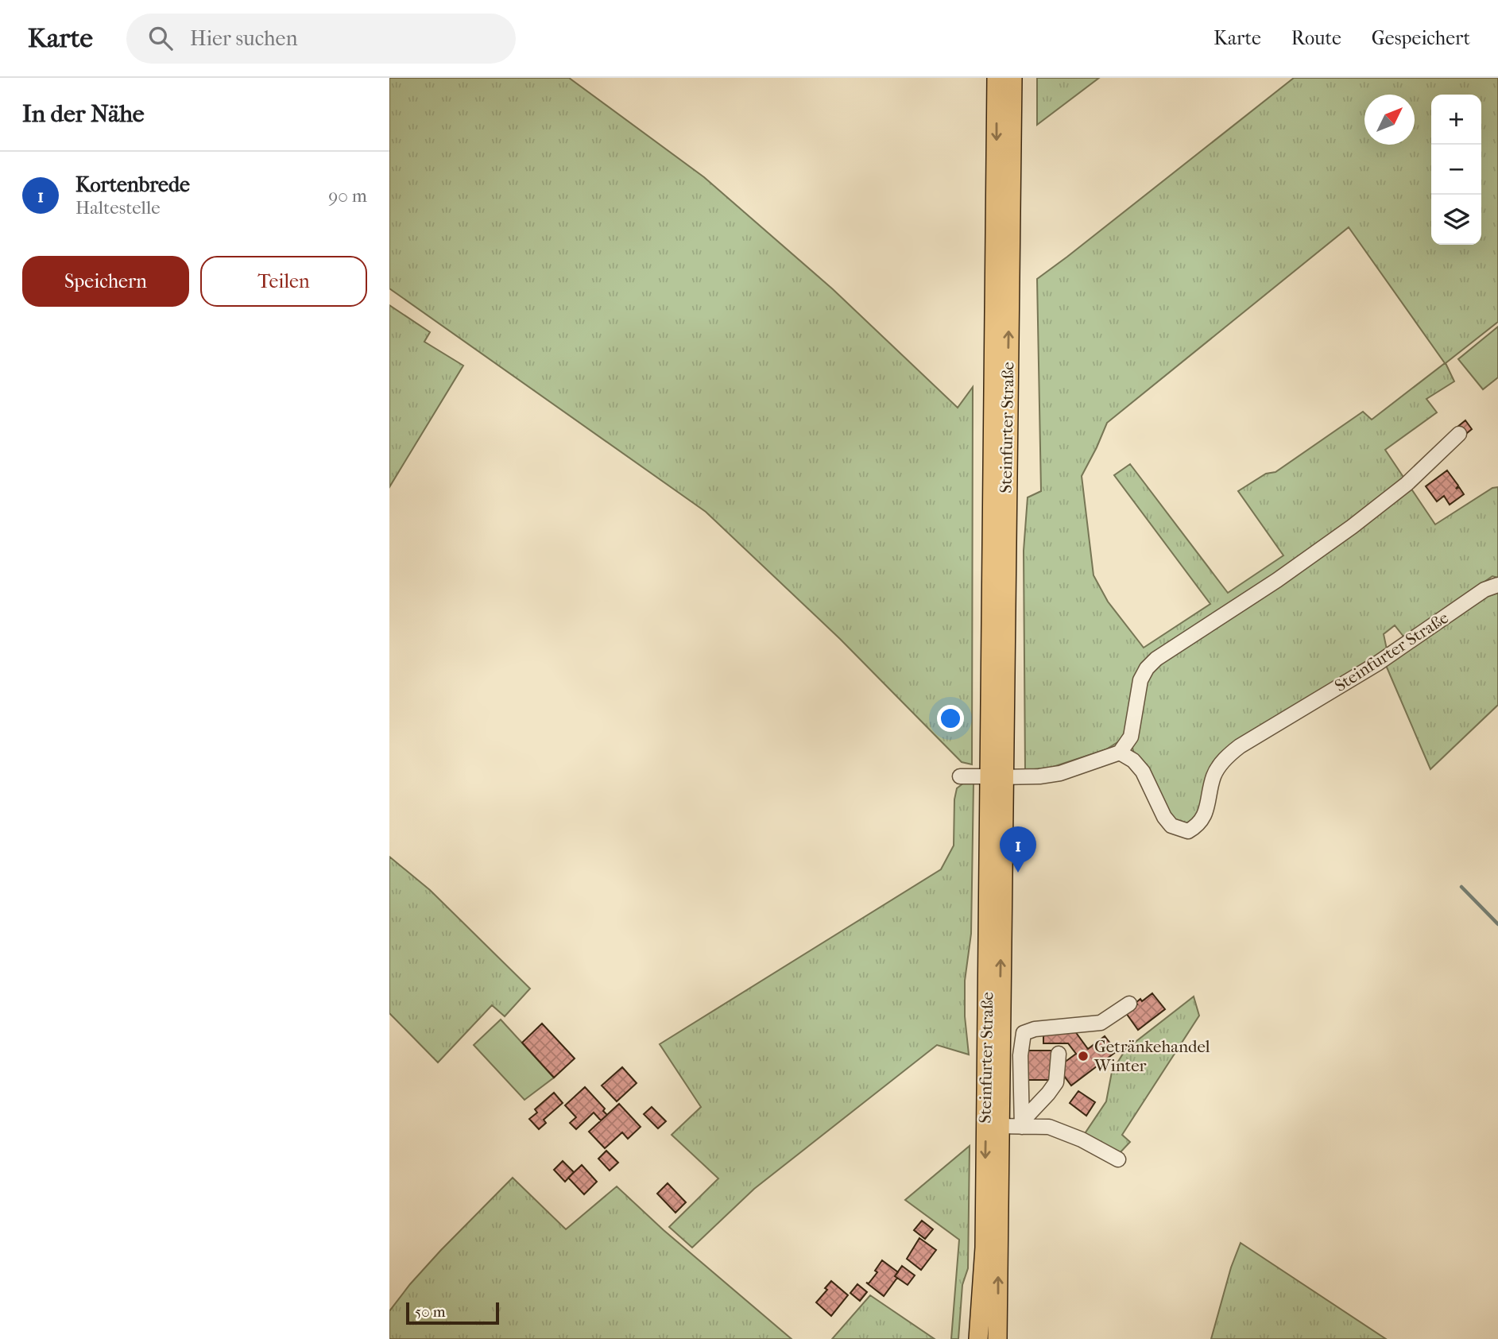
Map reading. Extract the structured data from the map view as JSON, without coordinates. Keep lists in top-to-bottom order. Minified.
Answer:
{"streets":{"main road":["Steinfurter Straße"]},"places":["Getränkehandel Winter"],"scale_bar":"50 m","north":"top right","page":{"header":"Karte","search":"Hier suchen","nav":["Karte","Route","Gespeichert"],"heading":"In der Nähe","map_buttons":["+","−"],"list":[{"mark":"1","name":"Kortenbrede","note":"Haltestelle","value":"90 m"}],"buttons":["Speichern","Teilen"],"pins":"1","scale":"50 m"}}
